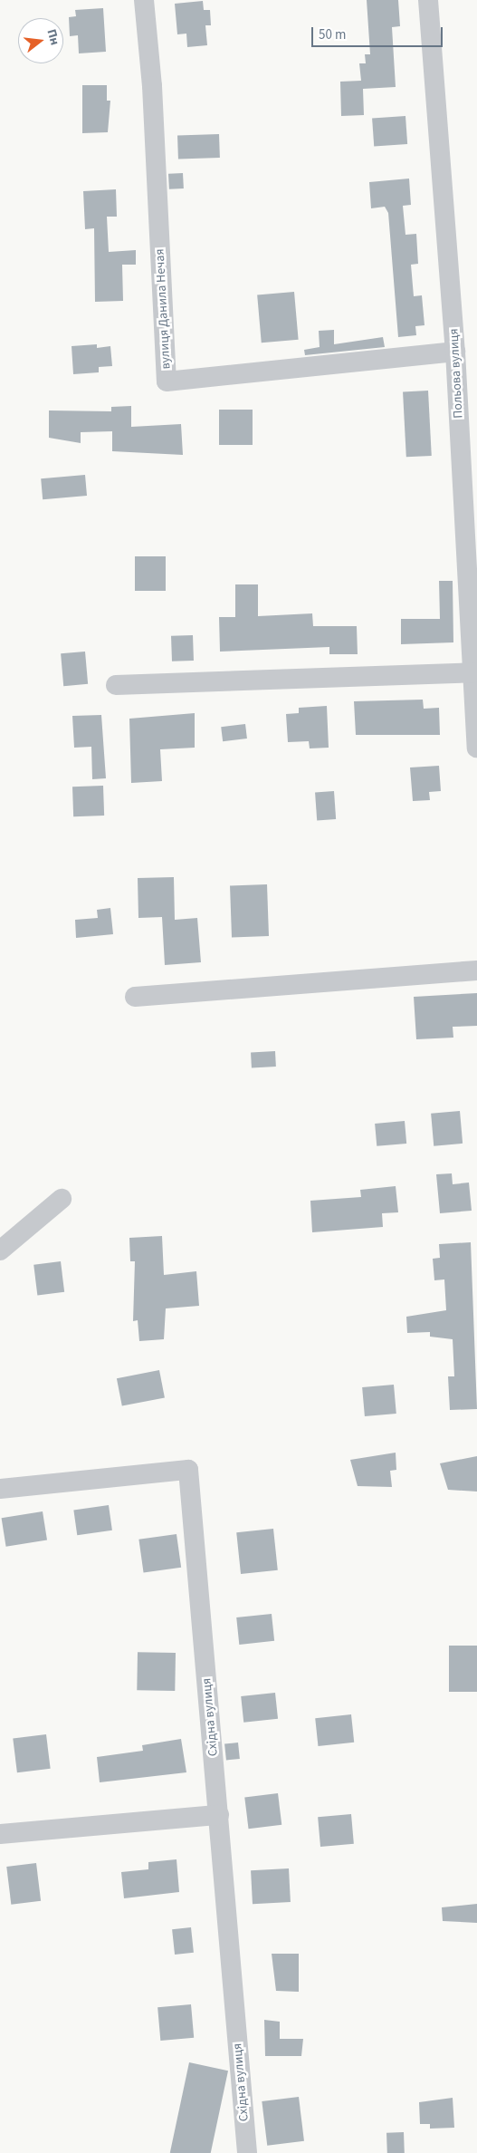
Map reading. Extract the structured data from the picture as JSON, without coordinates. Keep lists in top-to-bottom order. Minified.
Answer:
{"streets":{"street":["вулиця Данила Нечая","Польова вулиця","Східна вулиця"]},"crossings":[["вулиця Данила Нечая","Польова вулиця"]],"scale_bar":"50 m","north":"right"}
